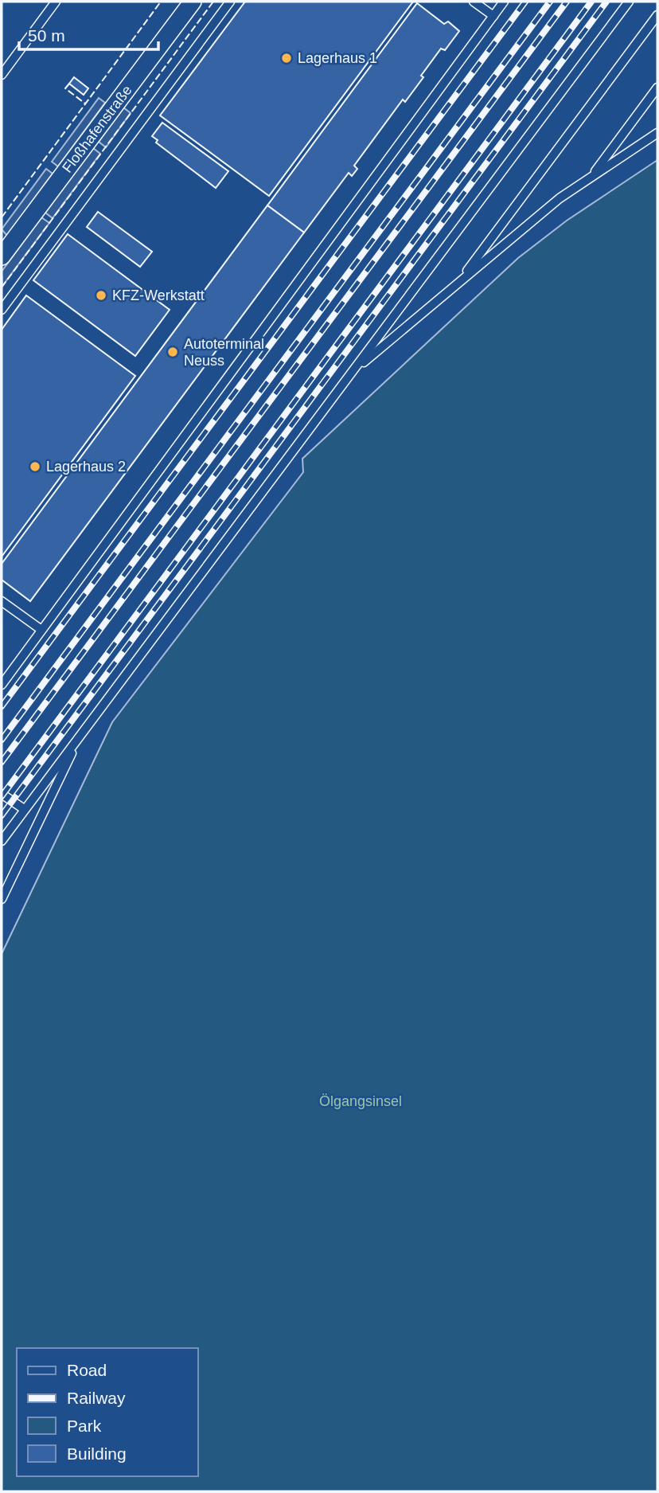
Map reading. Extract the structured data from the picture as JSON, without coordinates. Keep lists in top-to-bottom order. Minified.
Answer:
{"streets":{"street":["Floßhafenstraße"]},"parks":["Ölgangsinsel"],"places":["Lagerhaus 1","KFZ-Werkstatt","Autoterminal Neuss","Lagerhaus 2"],"legend":["Road","Railway","Park","Building"],"scale_bar":"50 m"}
